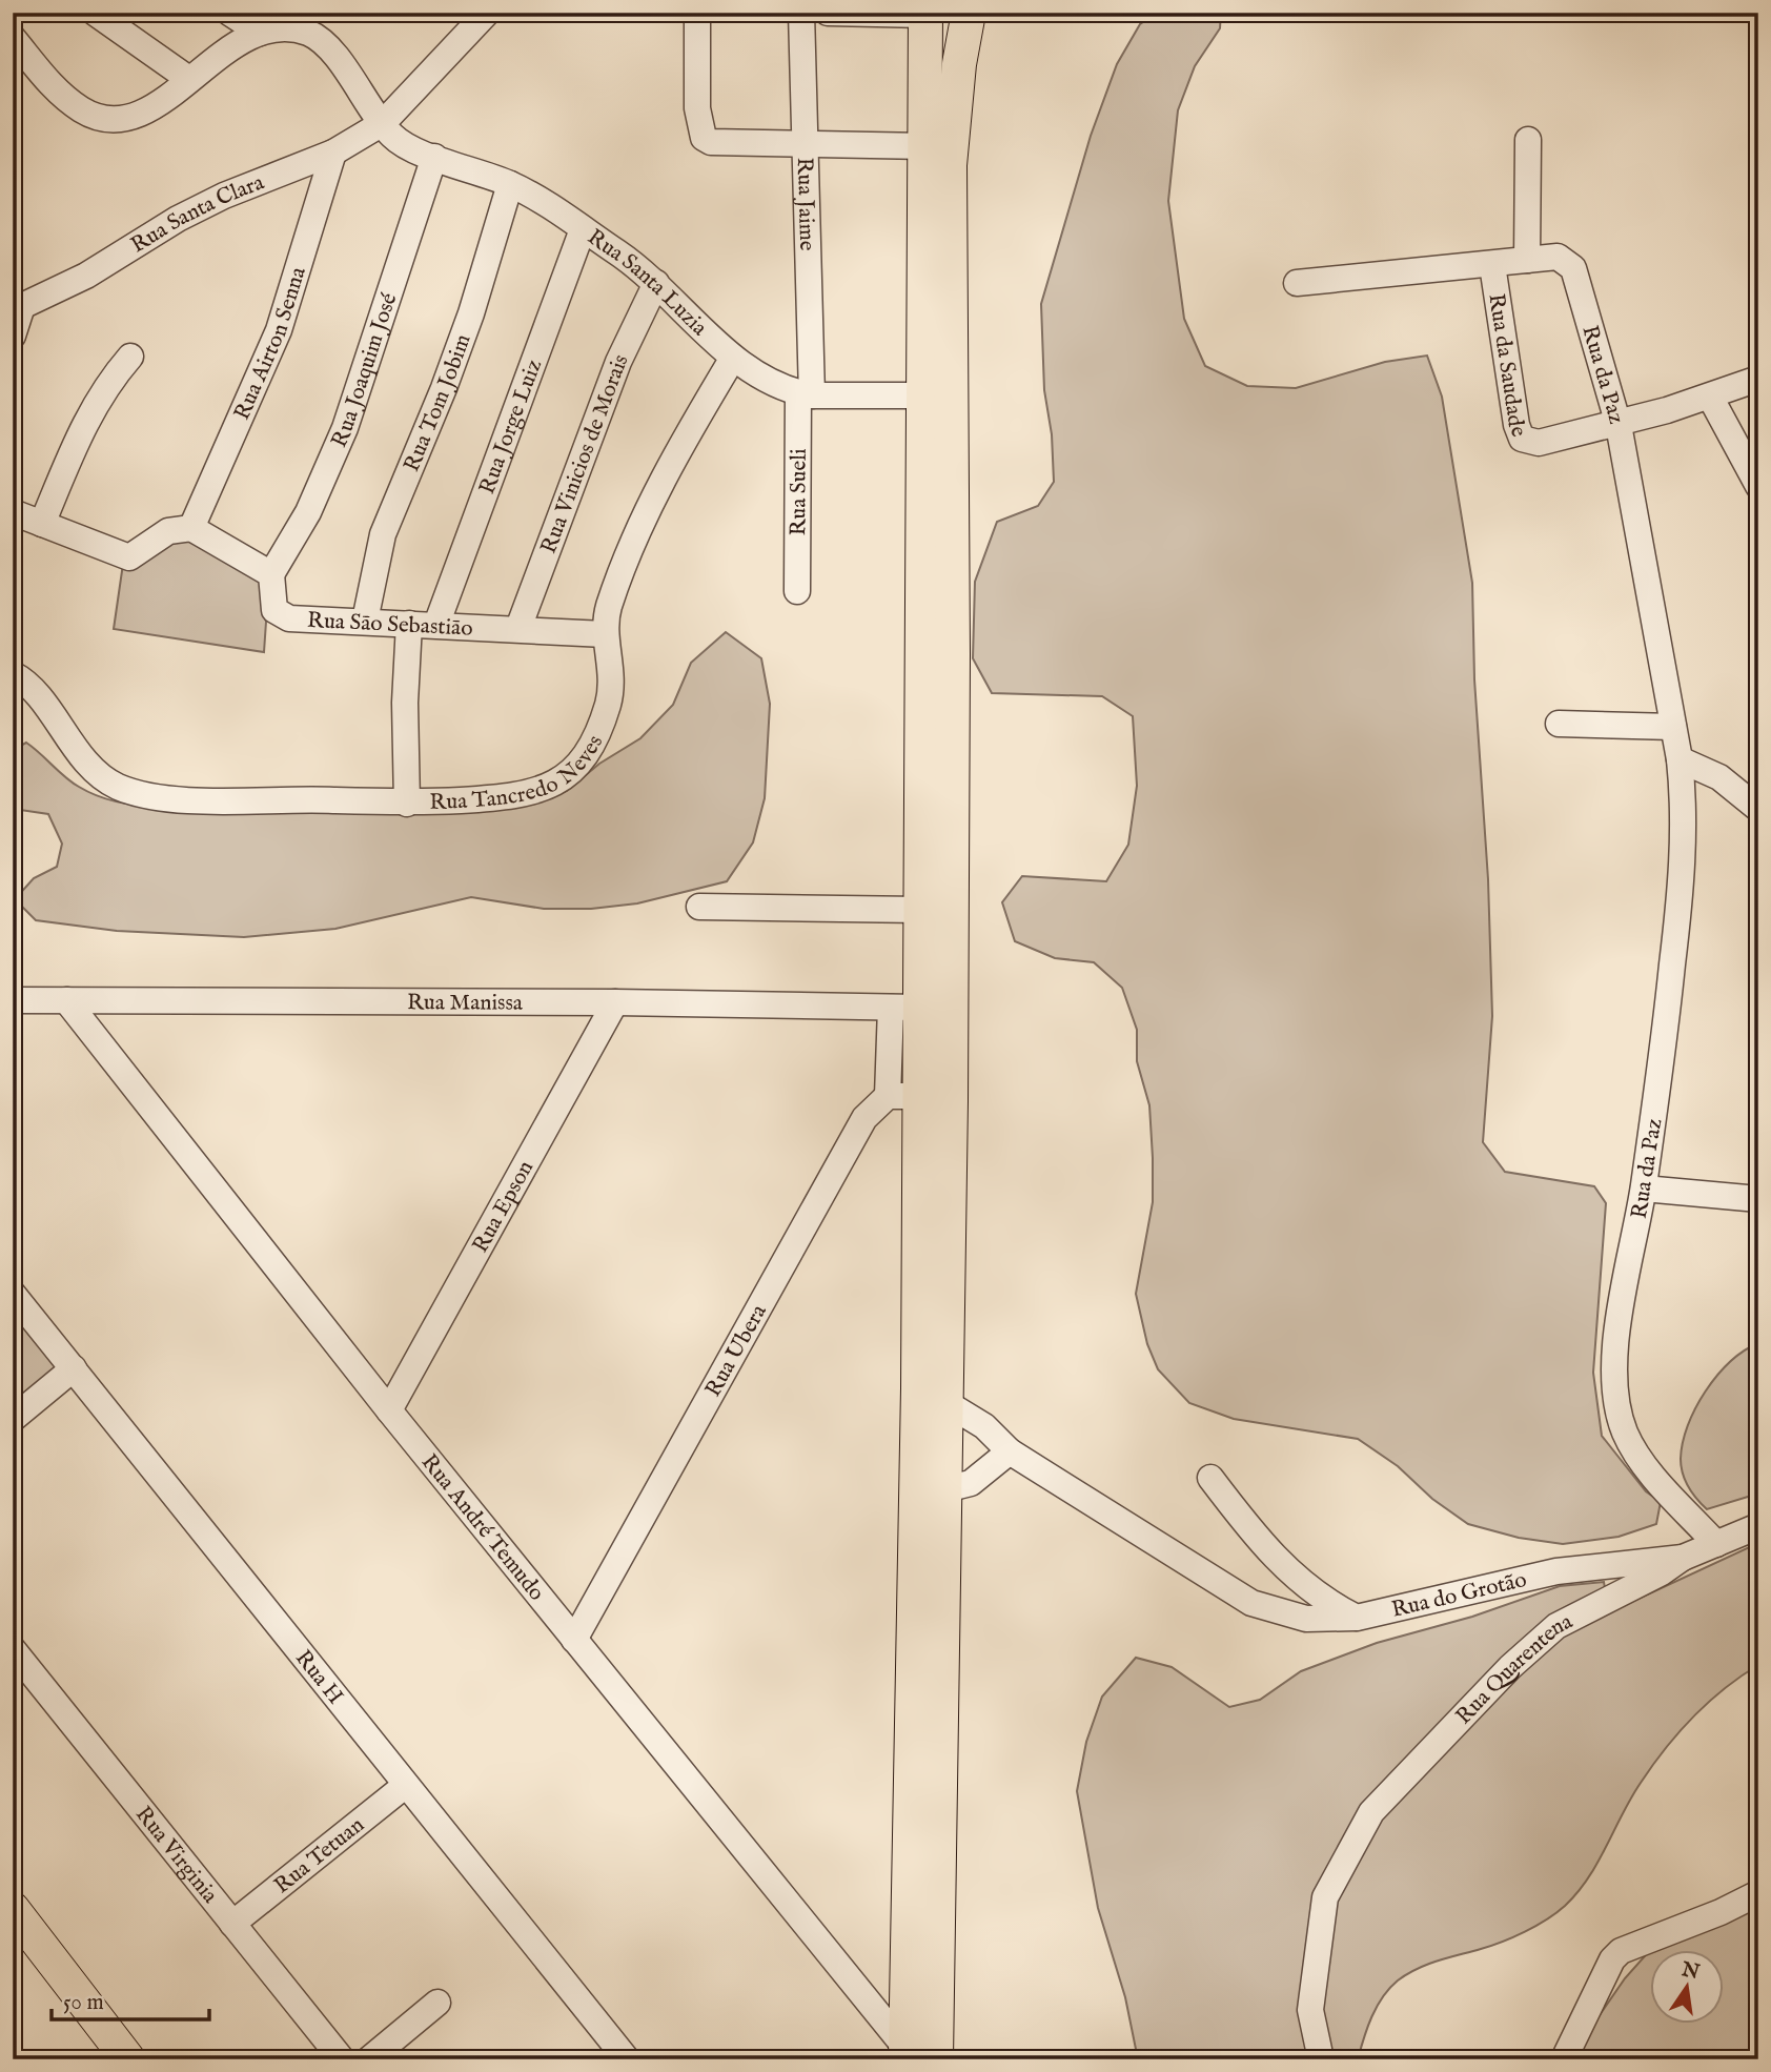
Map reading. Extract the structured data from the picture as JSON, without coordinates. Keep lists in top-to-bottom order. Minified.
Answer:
{"streets":{"street":["Rua Jaime","Rua Santa Clara","Rua Santa Luzia","Rua Airton Senna","Rua da Saudade","Rua Joaquim José","Rua da Paz","Rua Tom Jobim","Rua Jorge Luiz","Rua Vinicios de Morais","Rua Sueli","Rua Sāo Sebastiāo","Rua Tancredo Neves","Rua Manissa","Rua Epson","Rua Ubera","Rua André Temudo","Rua do Grotão","Rua Quarentena","Rua H","Rua Virginia","Rua Tetuan"]},"crossings":[["Rua Jaime","Rua Santa Luzia"],["Rua Jaime","Rua Sueli"],["Rua Santa Clara","Rua Santa Luzia"],["Rua Santa Clara","Rua Airton Senna"],["Rua Santa Luzia","Rua Joaquim José"],["Rua Santa Luzia","Rua Tom Jobim"],["Rua Santa Luzia","Rua Jorge Luiz"],["Rua Santa Luzia","Rua Vinicios de Morais"],["Rua Santa Luzia","Rua Sueli"],["Rua Santa Luzia","Rua Tancredo Neves"],["Rua da Saudade","Rua da Paz"],["Rua Joaquim José","Rua Sāo Sebastiāo"],["Rua da Paz","Rua do Grotão"],["Rua Tom Jobim","Rua Sāo Sebastiāo"],["Rua Jorge Luiz","Rua Sāo Sebastiāo"],["Rua Vinicios de Morais","Rua Sāo Sebastiāo"],["Rua Sāo Sebastiāo","Rua Tancredo Neves"],["Rua Manissa","Rua Epson"],["Rua Manissa","Rua André Temudo"],["Rua Epson","Rua André Temudo"],["Rua Ubera","Rua André Temudo"],["Rua do Grotão","Rua Quarentena"],["Rua H","Rua Tetuan"],["Rua Virginia","Rua Tetuan"]],"scale_bar":"50 m","north":"top"}
